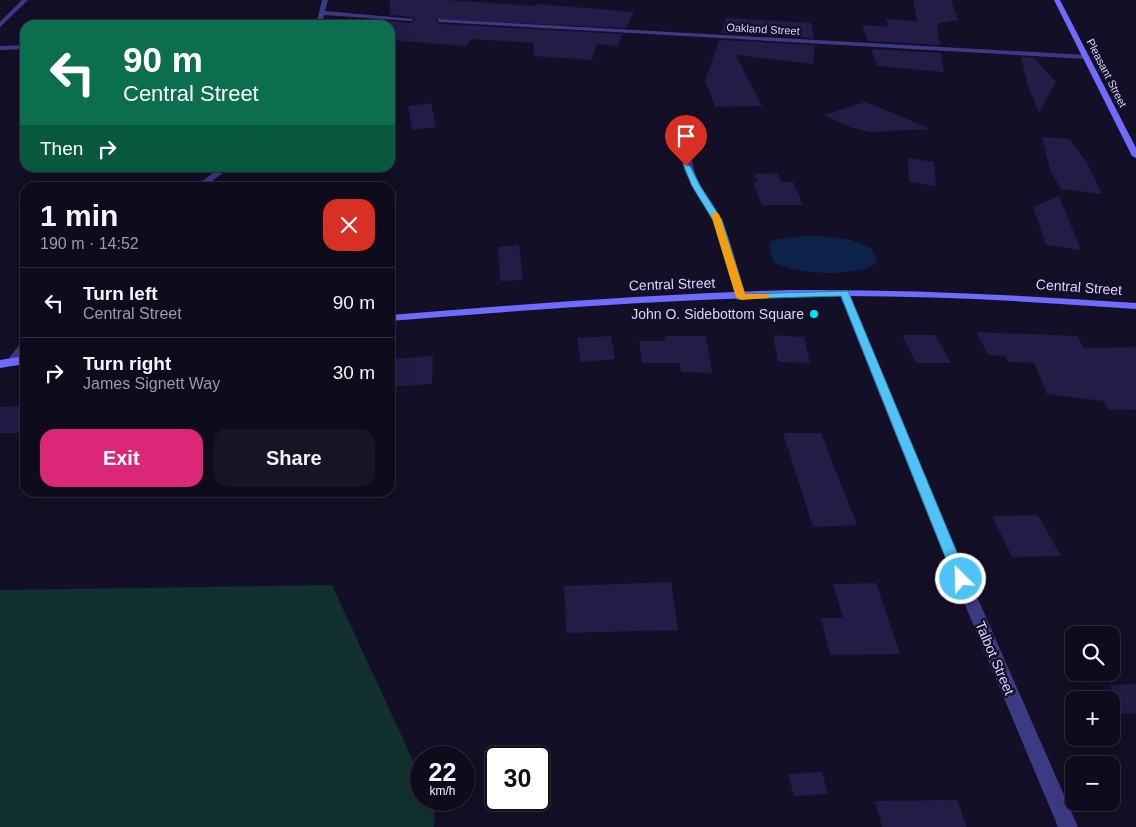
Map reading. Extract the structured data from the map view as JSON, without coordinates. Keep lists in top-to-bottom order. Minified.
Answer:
{"streets":{"main road":["Pleasant Street","Central Street"],"street":["Oakland Street","Talbot Street"]},"crossings":[["Oakland Street","Pleasant Street"],["Central Street","Talbot Street"]],"places":["John O. Sidebottom Square"],"page":{"turn":["90 m","Central Street"],"then":"Then","heading":["1 min","190 m · 14:52"],"list":[{"name":"Turn left","note":"Central Street","value":"90 m"},{"name":"Turn right","note":"James Signett Way","value":"30 m"}],"buttons":["Exit","Share"],"map_buttons":["+","−"],"speed":"22 km/h","limit":"30"}}
